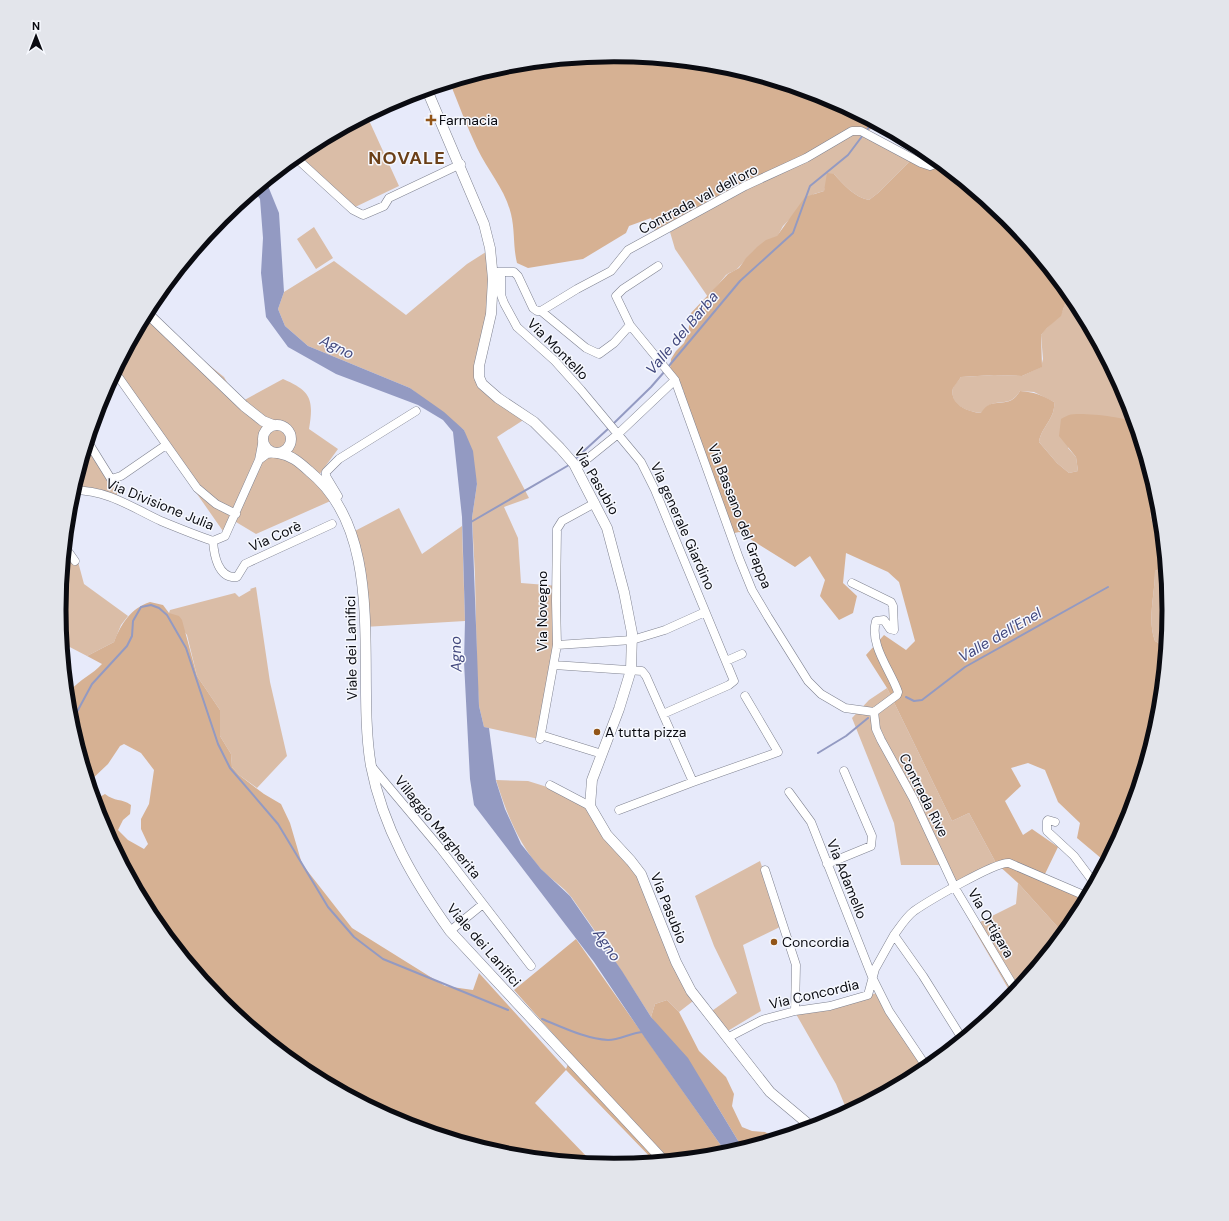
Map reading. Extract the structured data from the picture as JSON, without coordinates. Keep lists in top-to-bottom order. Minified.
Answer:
{"streets":{"main road":["Via Pasubio","Viale dei Lanifici"],"street":["Contrada val dell'oro","Via Montello","Via Divisione Julia","Via Bassano del Grappa","Via generale Giardino","Via Corè","Via Novegno","Contrada Rive","Villaggio Margherita","Via Adamello","Via Ortigara","Via Concordia"]},"crossings":[["Via Montello","Via Pasubio"],["Via Montello","Via generale Giardino"],["Via Pasubio","Via Novegno"],["Via Pasubio","Via Concordia"],["Via Divisione Julia","Via Corè"],["Via Divisione Julia","Viale dei Lanifici"],["Via Bassano del Grappa","Contrada Rive"],["Viale dei Lanifici","Villaggio Margherita"],["Contrada Rive","Via Ortigara"],["Contrada Rive","Via Concordia"],["Via Adamello","Via Concordia"],["Via Ortigara","Via Concordia"]],"districts":["NOVALE"],"water":["Valle del Barba","Agno","Valle dell'Enel"],"places":{"health":["Farmacia"],"other":["A tutta pizza","Concordia"]},"north":"top"}
